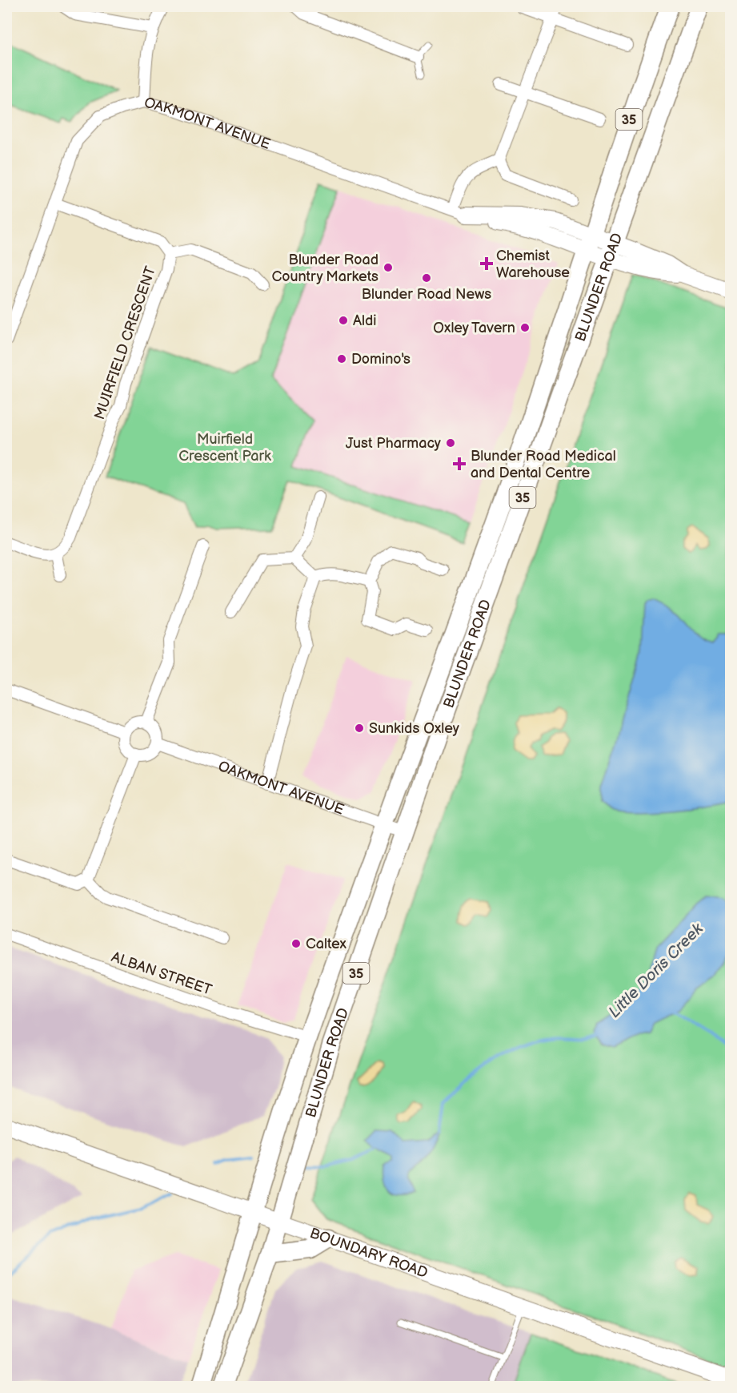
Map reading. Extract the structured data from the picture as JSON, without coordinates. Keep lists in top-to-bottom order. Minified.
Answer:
{"streets":{"main road":["35","BLUNDER ROAD"],"street":["OAKMONT AVENUE","MUIRFIELD CRESCENT","ALBAN STREET","BOUNDARY ROAD"]},"crossings":[["OAKMONT AVENUE","BLUNDER ROAD"],["OAKMONT AVENUE","MUIRFIELD CRESCENT"],["BLUNDER ROAD","ALBAN STREET"],["BLUNDER ROAD","BOUNDARY ROAD"]],"water":["Little Doris Creek"],"parks":["Muirfield Crescent Park"],"places":{"health":["Chemist Warehouse","Blunder Road Medical and Dental Centre"],"other":["Blunder Road Country Markets","Blunder Road News","Aldi","Oxley Tavern","Domino's","Just Pharmacy","Sunkids Oxley","Caltex"]}}
